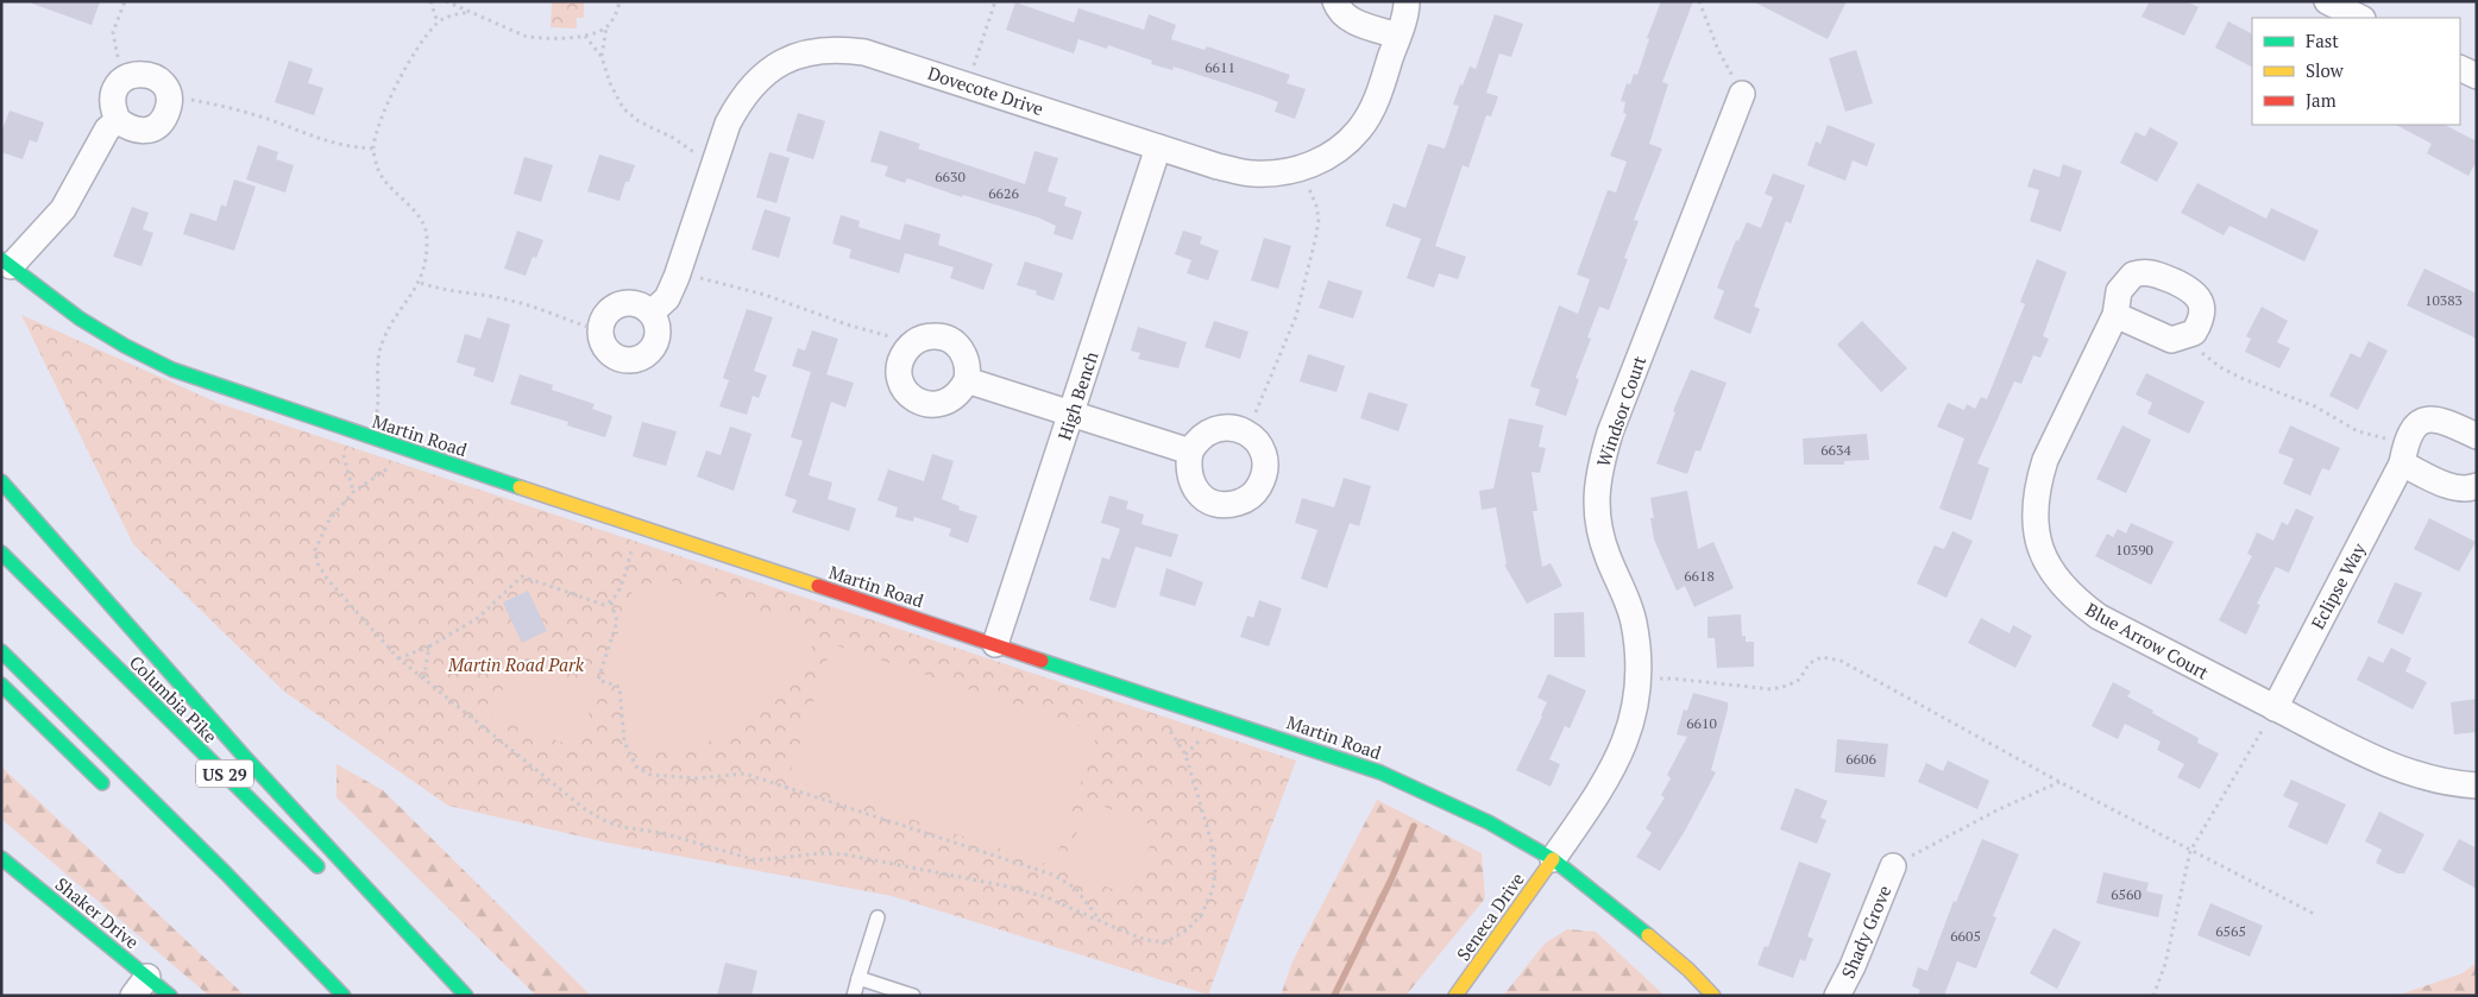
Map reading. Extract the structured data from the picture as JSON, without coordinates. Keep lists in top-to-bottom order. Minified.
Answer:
{"streets":{"main road":["Martin Road","Columbia Pike","US 29","Shaker Drive","Seneca Drive"],"street":["Dovecote Drive","High Bench","Windsor Court","Eclipse Way","Blue Arrow Court","Shady Grove"]},"crossings":[["Dovecote Drive","High Bench"],["High Bench","Martin Road"],["Windsor Court","Martin Road"],["Windsor Court","Seneca Drive"],["Martin Road","Seneca Drive"],["Eclipse Way","Blue Arrow Court"]],"parks":["Martin Road Park"],"house_numbers":["6611","6630","6626","10383","6634","10390","6618","6610","6606","6560","6565","6605"],"legend":["Fast","Slow","Jam"]}
